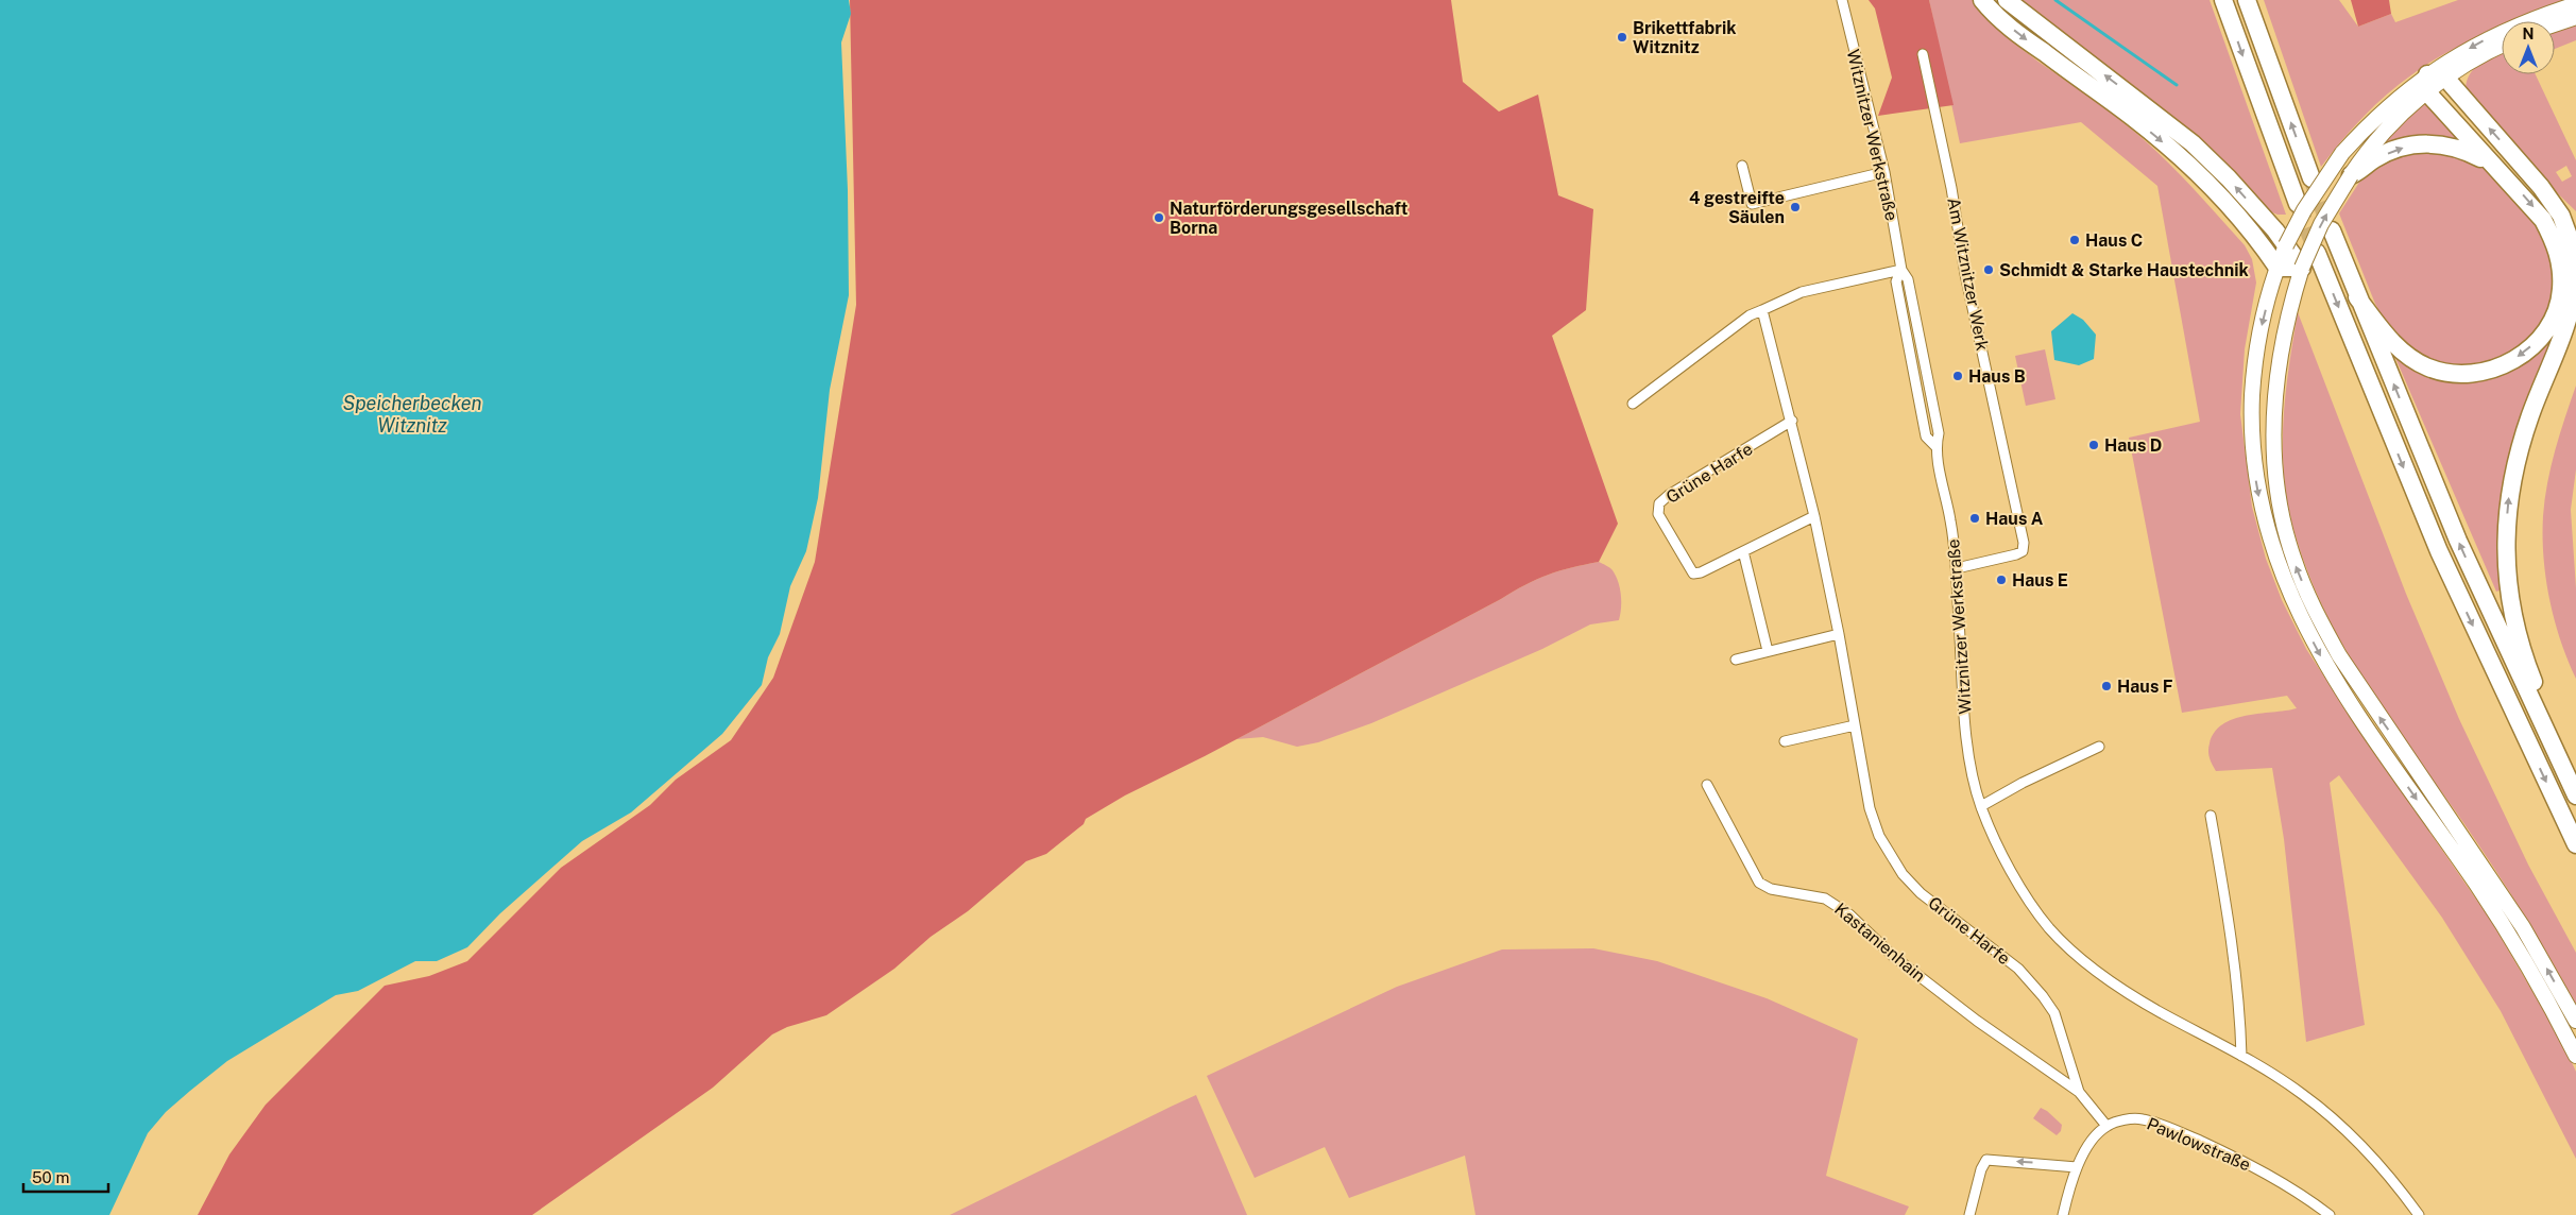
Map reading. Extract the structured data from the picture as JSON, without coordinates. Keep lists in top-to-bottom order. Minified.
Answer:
{"streets":{"street":["Witznitzer Werkstraße","Am Witznitzer Werk","Grüne Harfe","Kastanienhain","Pawlowstraße"]},"crossings":[["Witznitzer Werkstraße","Am Witznitzer Werk"],["Grüne Harfe","Kastanienhain"],["Grüne Harfe","Pawlowstraße"]],"water":["Speicherbecken Witznitz"],"places":["Brikettfabrik Witznitz","4 gestreifte Säulen","Naturförderungsgesellschaft Borna","Haus C","Schmidt & Starke Haustechnik","Haus B","Haus D","Haus A","Haus E","Haus F"],"scale_bar":"50 m","north":"top"}
